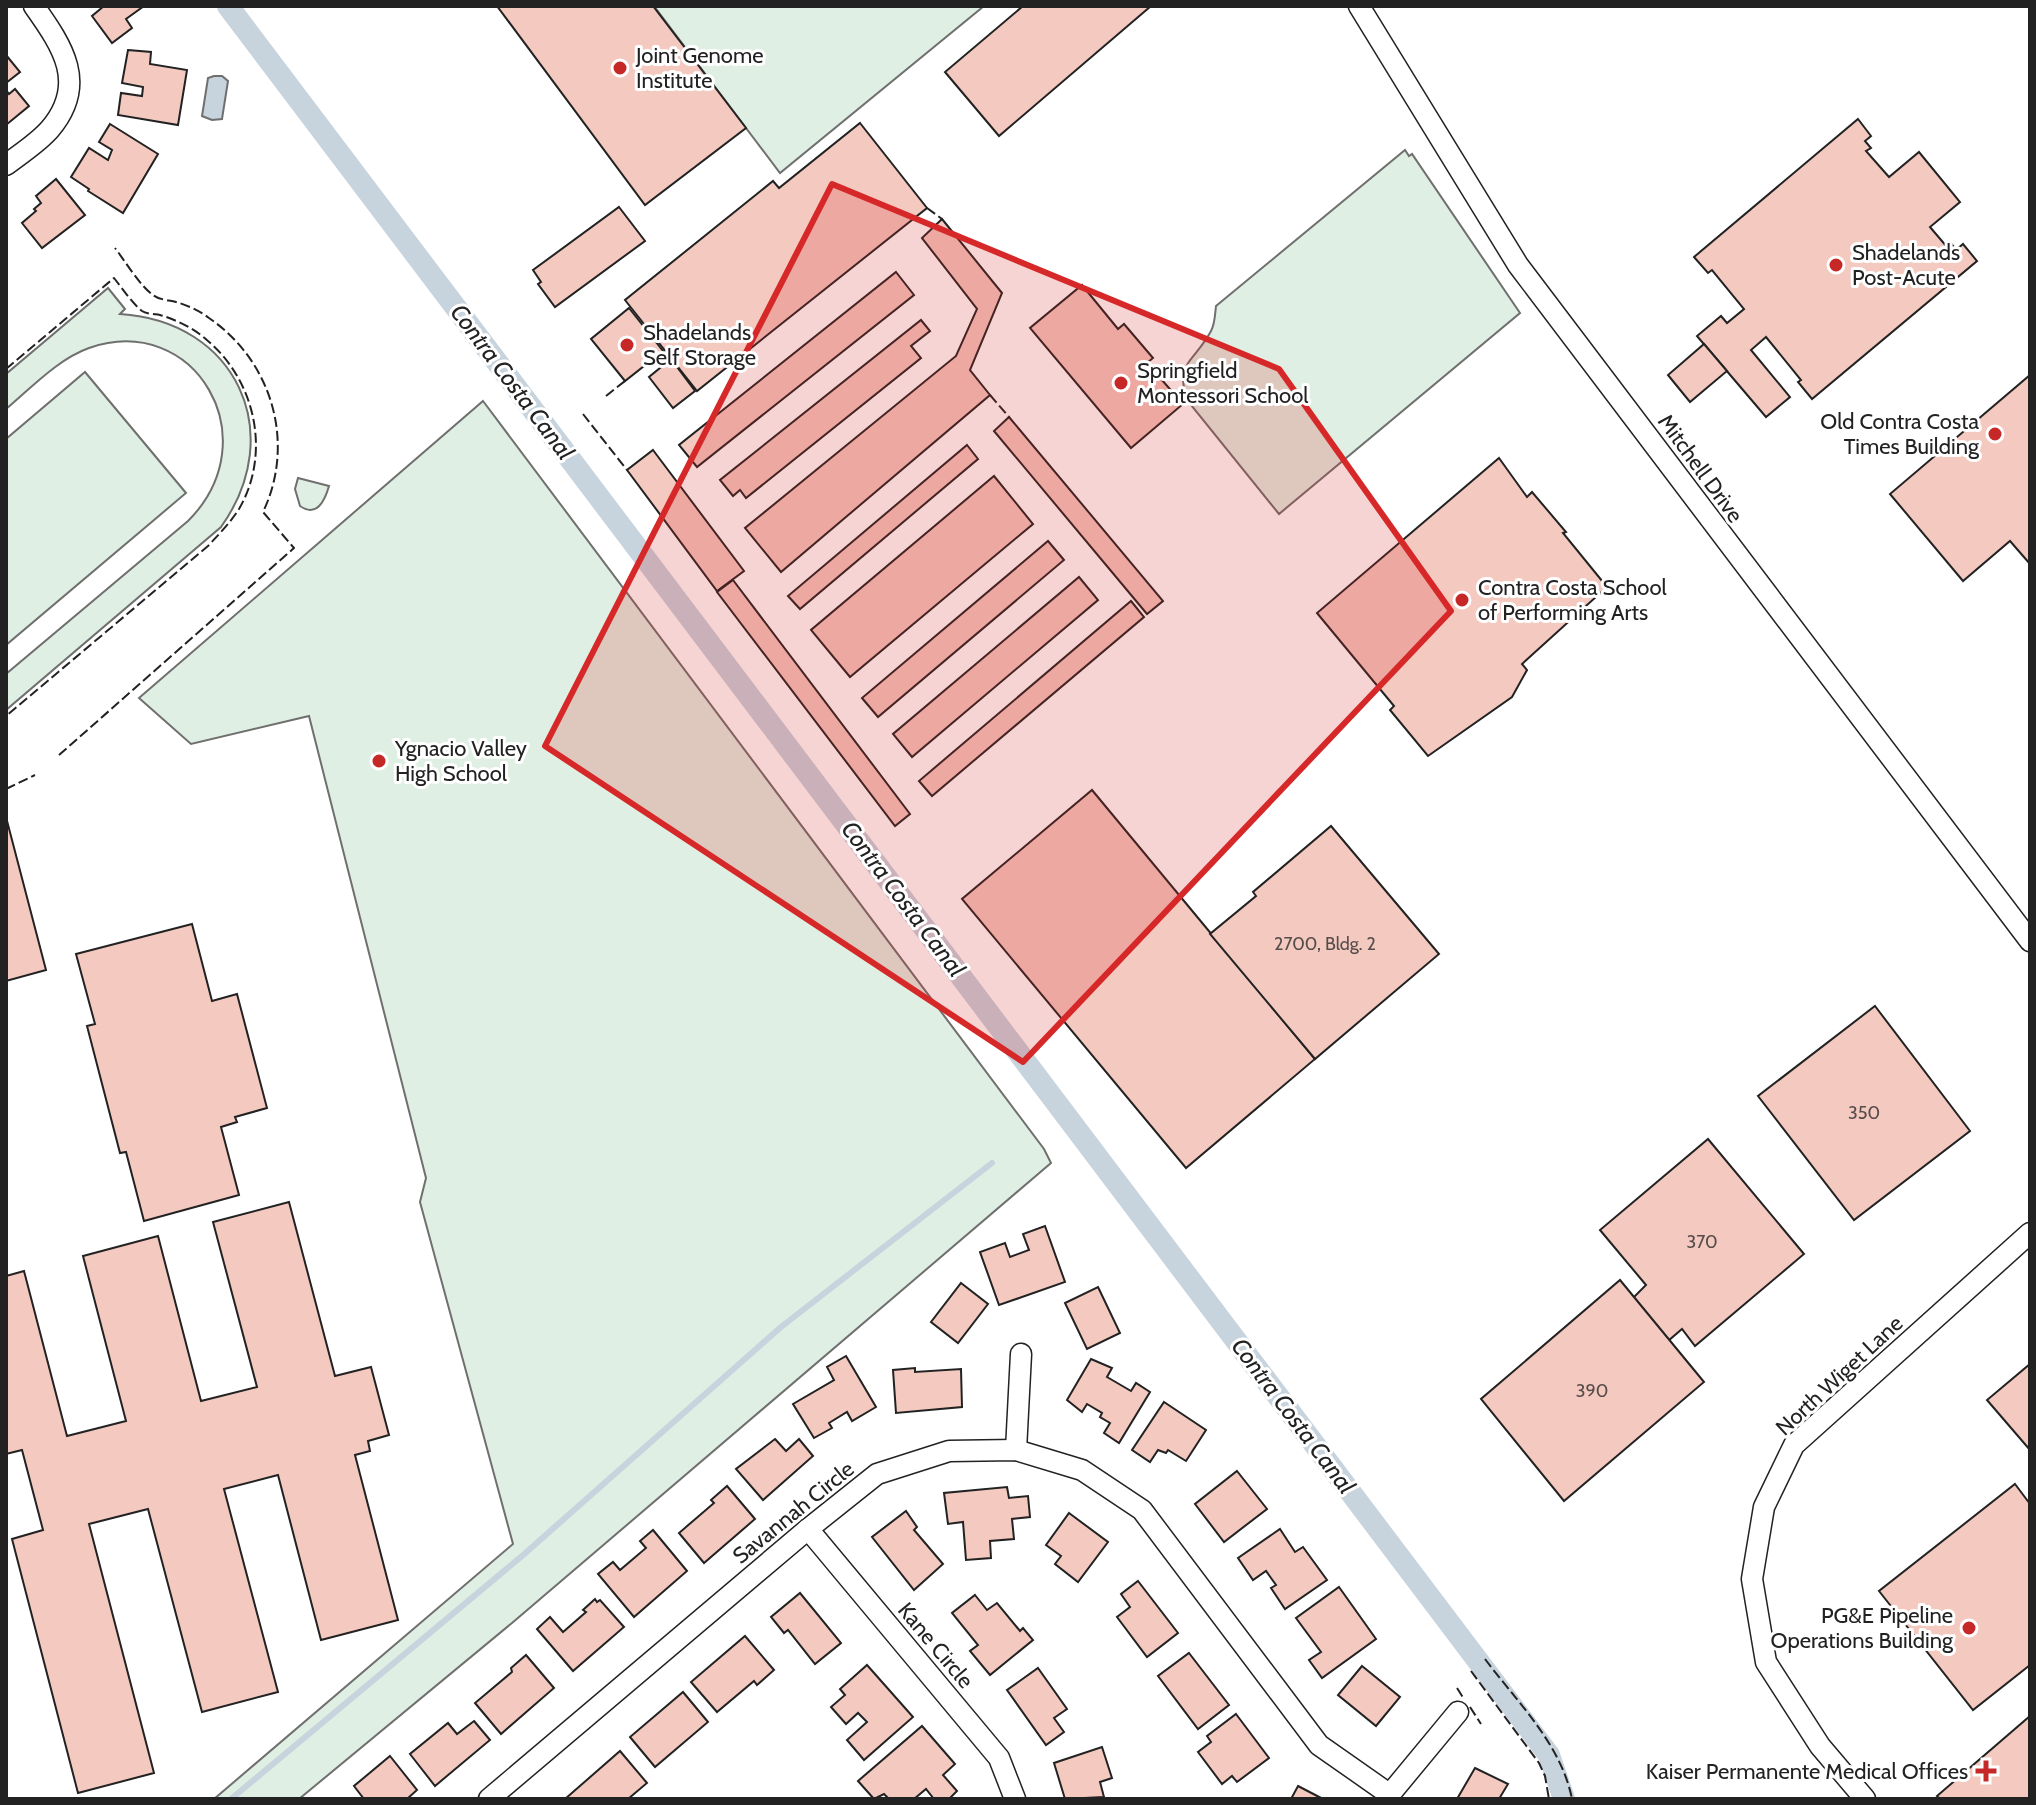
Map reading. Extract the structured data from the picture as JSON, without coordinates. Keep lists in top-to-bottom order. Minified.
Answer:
{"streets":{"street":["Mitchell Drive","North Wiget Lane","Savannah Circle","Kane Circle"]},"crossings":[["Savannah Circle","Kane Circle"]],"water":["Contra Costa Canal"],"places":{"other":["Joint Genome Institute","Shadelands Post-Acute","Shadelands Self Storage","Springfield Montessori School","Old Contra Costa Times Building","Contra Costa School of Performing Arts","Ygnacio Valley High School","PG&E Pipeline Operations Building"],"health":["Kaiser Permanente Medical Offices"]},"house_numbers":["2700, Bldg. 2","350","370","390"]}
